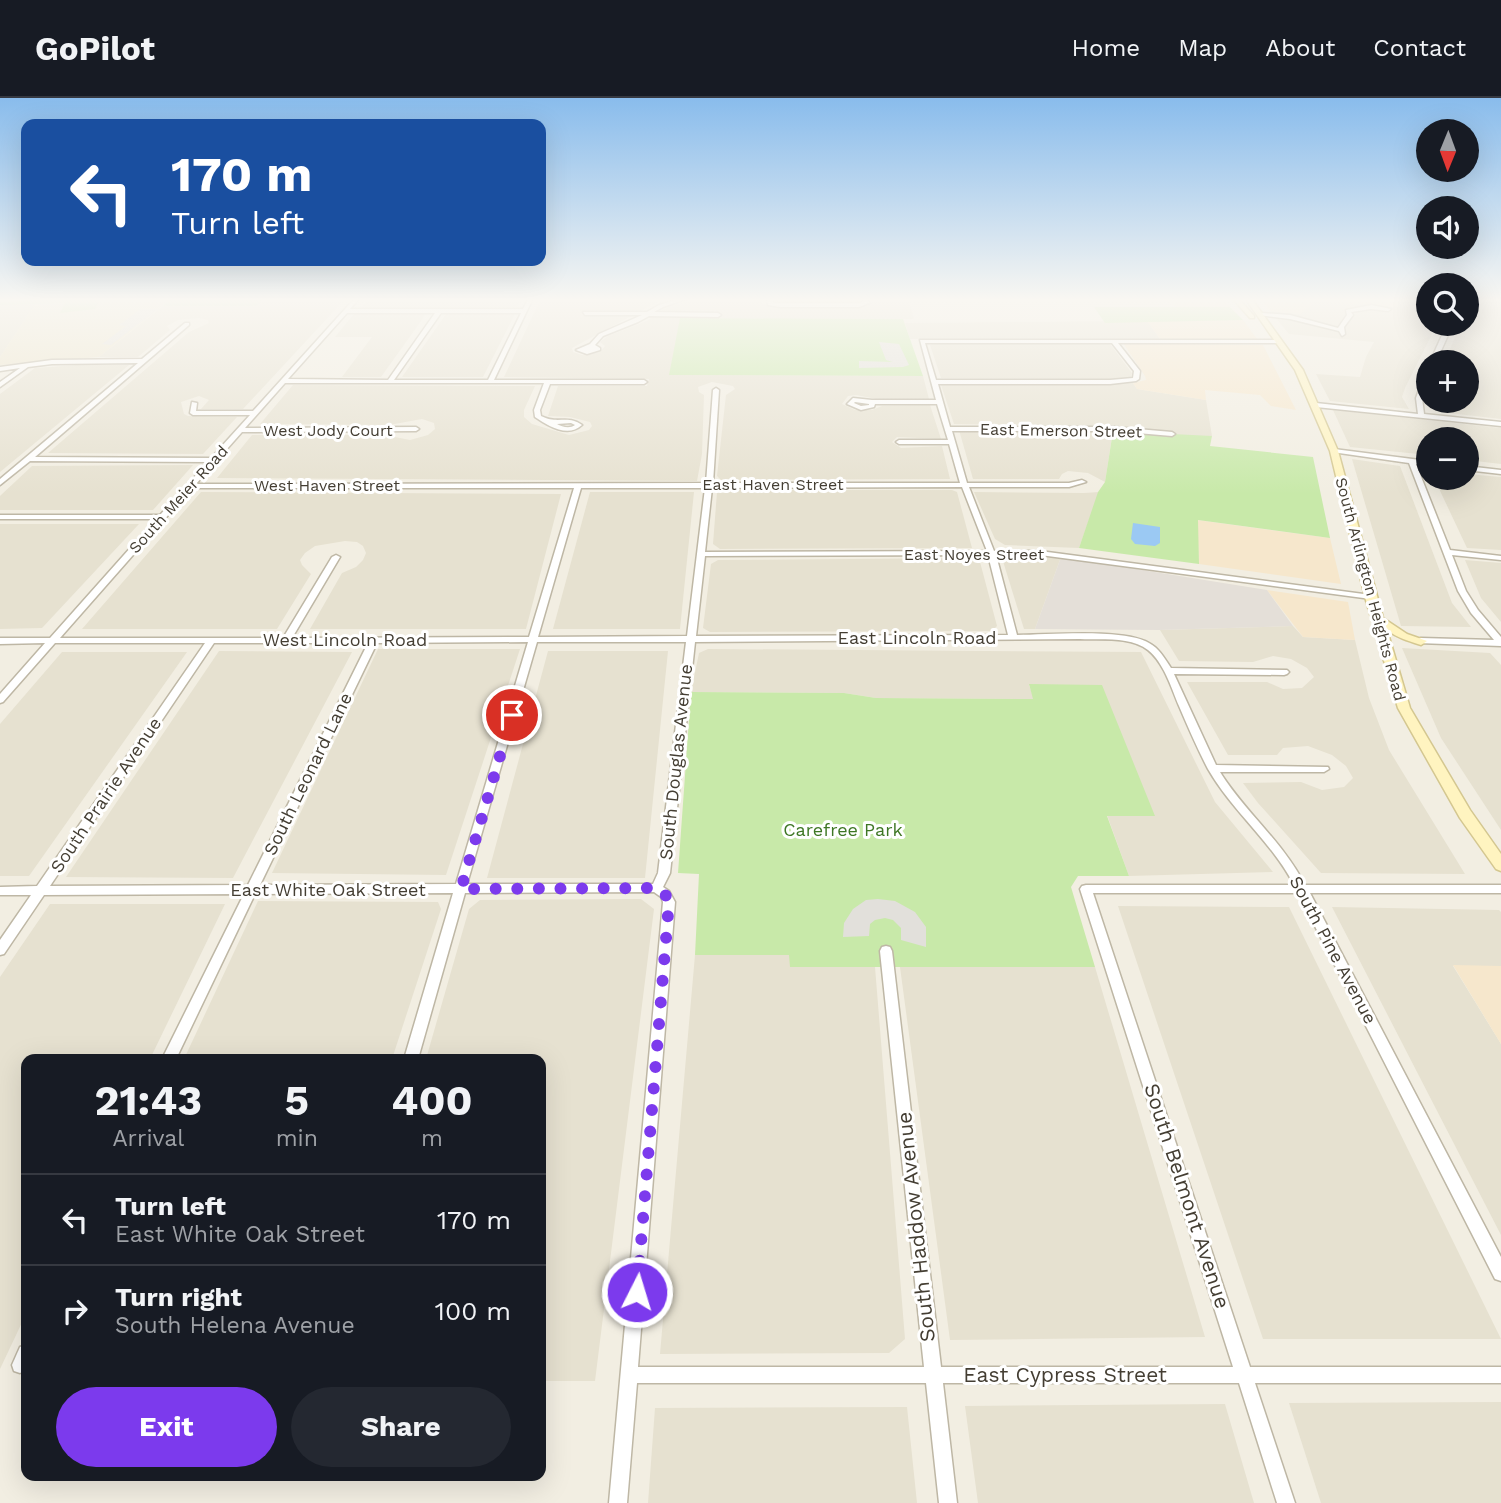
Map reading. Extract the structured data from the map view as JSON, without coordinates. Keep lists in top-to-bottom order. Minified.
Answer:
{"streets":{"main road":["South Arlington Heights Road"],"street":["West Jody Court","East Emerson Street","East Haven Street","West Haven Street","South Meier Road","East Noyes Street","East Lincoln Road","West Lincoln Road","South Douglas Avenue","South Leonard Lane","South Prairie Avenue","East White Oak Street","South Pine Avenue","South Belmont Avenue","South Haddow Avenue","East Cypress Street"]},"crossings":[["West Jody Court","South Meier Road"],["East Haven Street","West Haven Street"],["East Haven Street","South Douglas Avenue"],["West Haven Street","South Meier Road"],["South Meier Road","West Lincoln Road"],["East Noyes Street","South Arlington Heights Road"],["East Noyes Street","South Douglas Avenue"],["East Lincoln Road","West Lincoln Road"],["East Lincoln Road","South Douglas Avenue"],["East Lincoln Road","South Pine Avenue"],["West Lincoln Road","South Douglas Avenue"],["West Lincoln Road","South Leonard Lane"],["West Lincoln Road","South Prairie Avenue"],["South Douglas Avenue","East White Oak Street"],["South Leonard Lane","East White Oak Street"],["South Prairie Avenue","East White Oak Street"],["South Pine Avenue","South Belmont Avenue"],["South Belmont Avenue","East Cypress Street"],["South Haddow Avenue","East Cypress Street"]],"parks":["Carefree Park"],"north":"bottom","page":{"header":"GoPilot","nav":["Home","Map","About","Contact"],"map_buttons":["+","−"],"turn":["170 m","Turn left"],"eta":["21:43","Arrival","5","min","400","m"],"list":[{"name":"Turn left","note":"East White Oak Street","value":"170 m"},{"name":"Turn right","note":"South Helena Avenue","value":"100 m"}],"buttons":["Exit","Share"]}}
